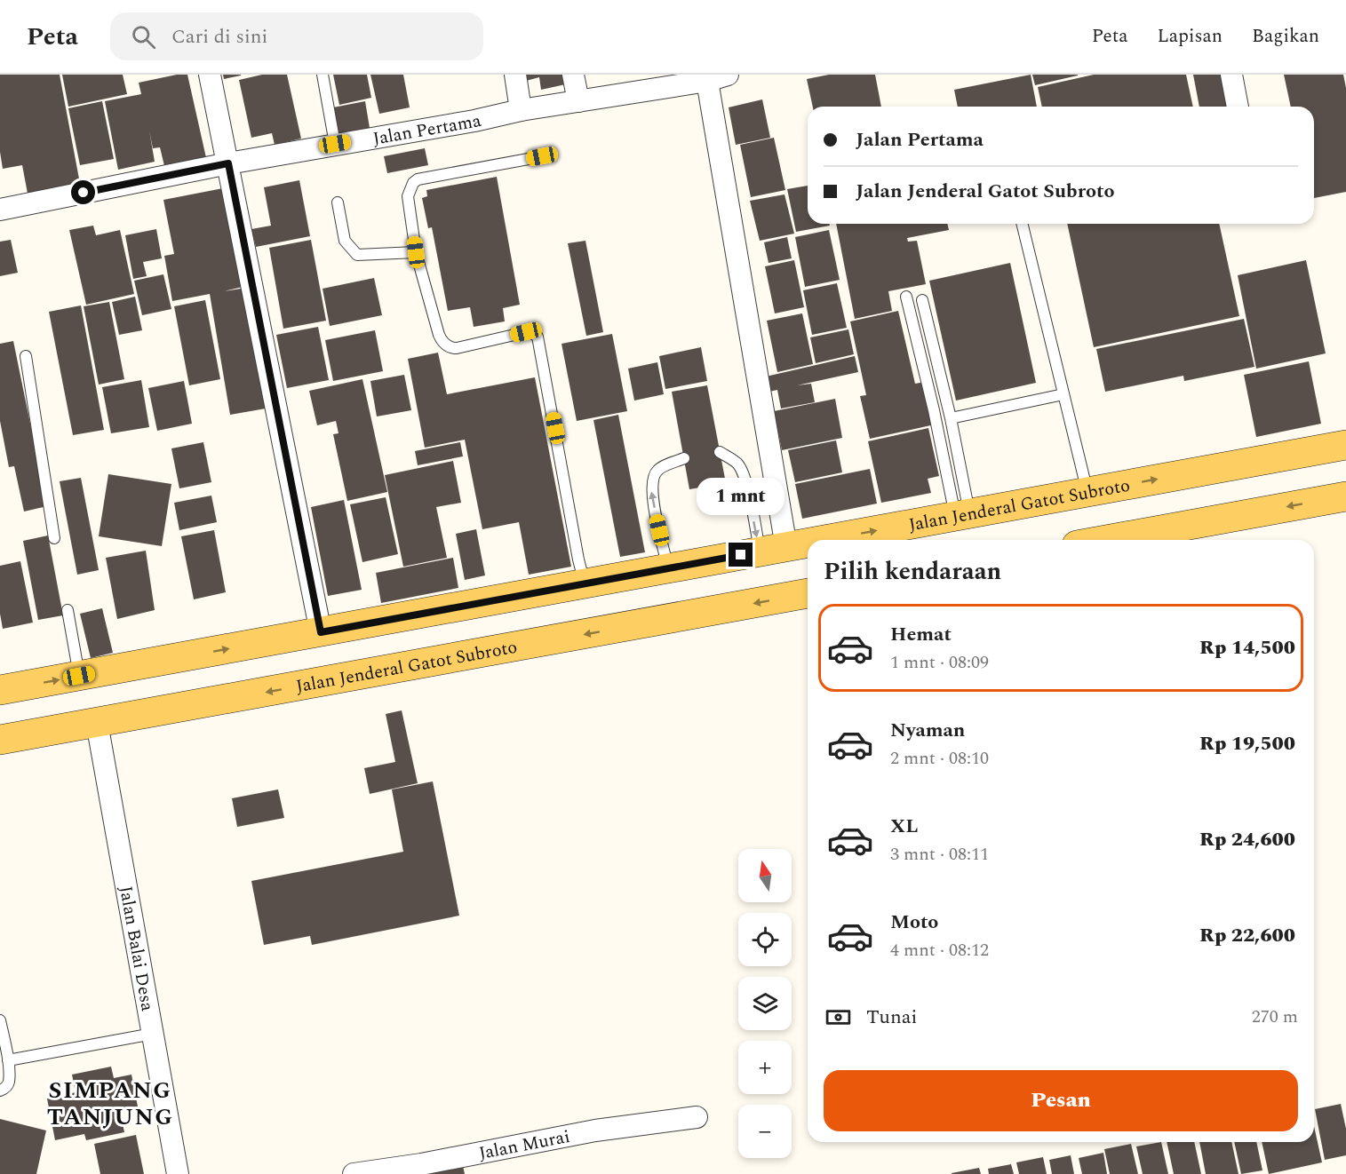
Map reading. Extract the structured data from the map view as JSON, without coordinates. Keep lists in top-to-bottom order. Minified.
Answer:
{"streets":{"main road":["Jalan Jenderal Gatot Subroto"],"street":["Jalan Pertama","Jalan Balai Desa","Jalan Murai"]},"crossings":[["Jalan Jenderal Gatot Subroto","Jalan Balai Desa"]],"districts":["SIMPANG TANJUNG"],"north":"top","page":{"header":"Peta","search":"Cari di sini","nav":["Peta","Lapisan","Bagikan"],"banner":["Jalan Pertama","Jalan Jenderal Gatot Subroto"],"bubble":"1 mnt","heading":"Pilih kendaraan","list":[{"name":"Hemat","note":"1 mnt · 08:09","value":"Rp 14,500"},{"name":"Nyaman","note":"2 mnt · 08:10","value":"Rp 19,500"},{"name":"XL","note":"3 mnt · 08:11","value":"Rp 24,600"},{"name":"Moto","note":"4 mnt · 08:12","value":"Rp 22,600"}],"map_buttons":["+","−"],"pay":["Tunai","270 m"],"buttons":"Pesan"}}
